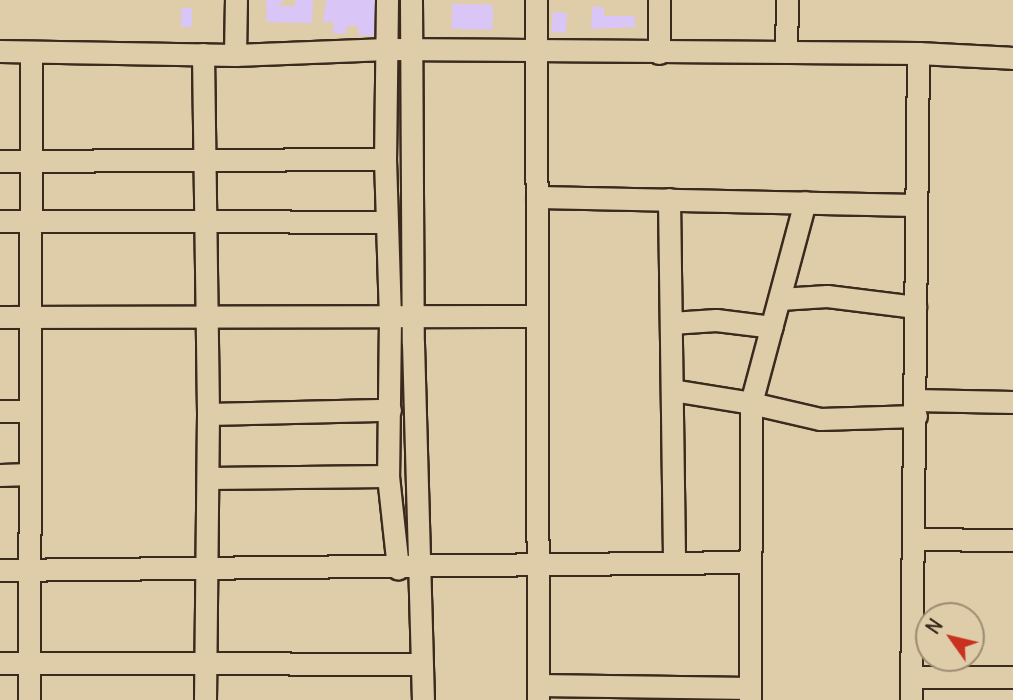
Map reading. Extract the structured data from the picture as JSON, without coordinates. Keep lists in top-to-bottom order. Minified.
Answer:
{"north":"top left"}
